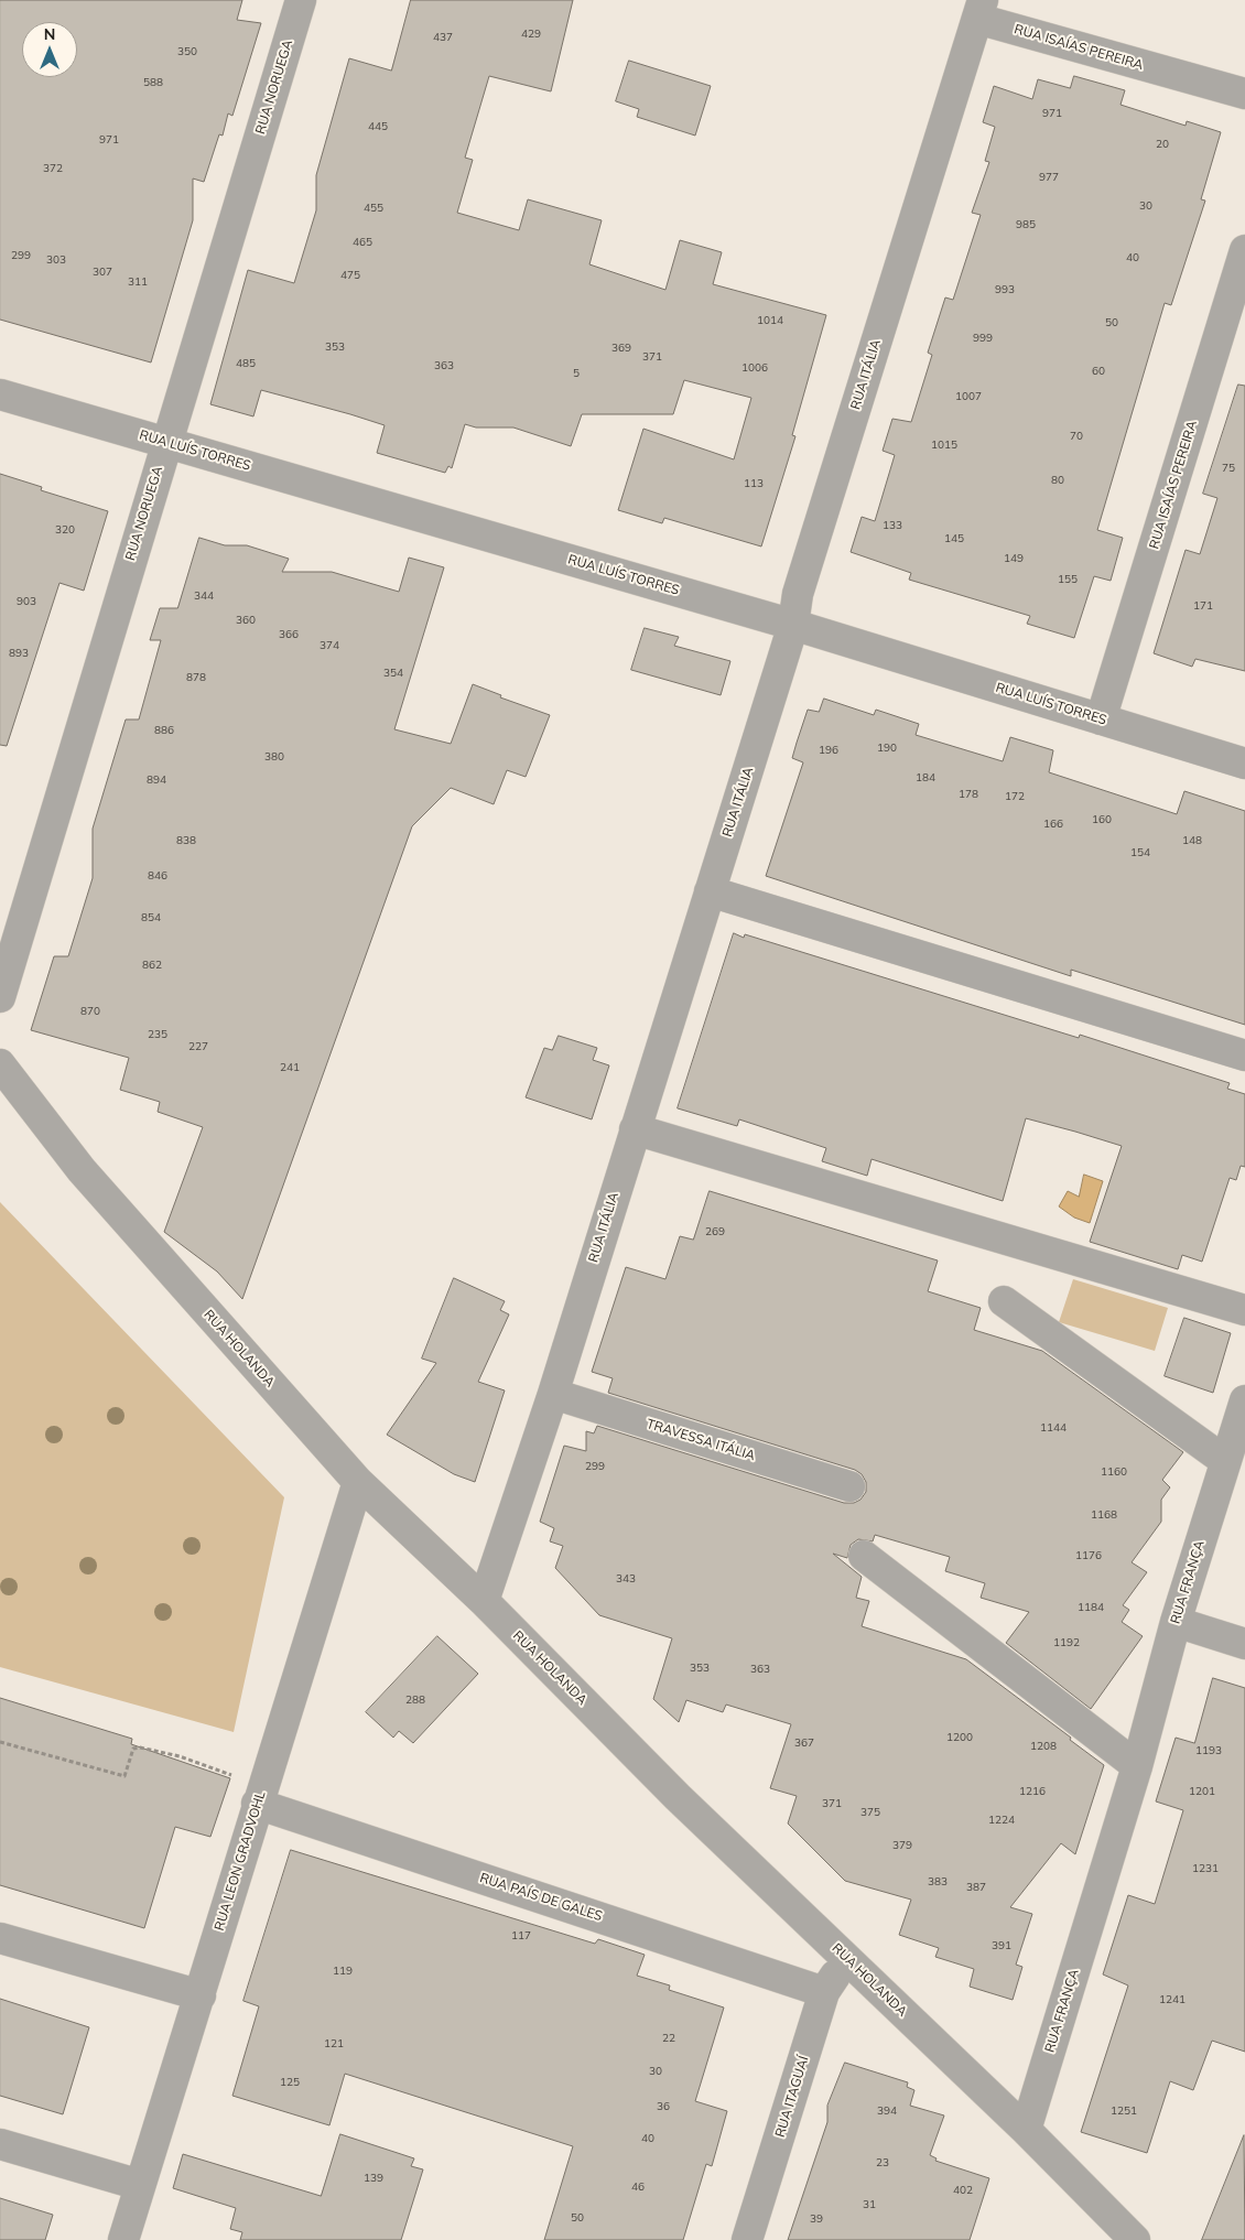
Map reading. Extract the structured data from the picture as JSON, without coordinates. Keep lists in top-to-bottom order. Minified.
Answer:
{"streets":{"street":["RUA ISAÍAS PEREIRA","RUA NORUEGA","RUA ITÁLIA","RUA LUÍS TORRES","RUA HOLANDA","TRAVESSA ITÁLIA","RUA FRANÇA","RUA LEON GRADVOHL","RUA PAÍS DE GALES","RUA ITAGUAÍ"]},"crossings":[["RUA ISAÍAS PEREIRA","RUA ITÁLIA"],["RUA ISAÍAS PEREIRA","RUA LUÍS TORRES"],["RUA NORUEGA","RUA LUÍS TORRES"],["RUA ITÁLIA","RUA LUÍS TORRES"],["RUA ITÁLIA","RUA HOLANDA"],["RUA ITÁLIA","TRAVESSA ITÁLIA"],["RUA HOLANDA","RUA FRANÇA"],["RUA HOLANDA","RUA LEON GRADVOHL"],["RUA HOLANDA","RUA ITAGUAÍ"],["RUA LEON GRADVOHL","RUA PAÍS DE GALES"],["RUA PAÍS DE GALES","RUA ITAGUAÍ"]],"house_numbers":["429","437","350","588","971","445","971","20","372","977","30","455","985","465","299","40","303","307","475","311","993","1014","50","999","353","369","371","485","363","1006","60","5","1007","70","1015","75","80","113","133","320","145","149","155","344","903","171","360","366","374","893","354","878","886","190","196","380","184","894","178","172","160","166","838","148","154","846","854","862","870","235","227","241","269","1144","299","1160","1168","1176","343","1184","1192","353","363","288","1200","367","1208","1193","1216","1201","371","375","1224","379","1231","383","387","117","391","119","1241","22","121","30","125","36","394","1251","40","23","139","46","402","31","50","39"],"north":"top"}
